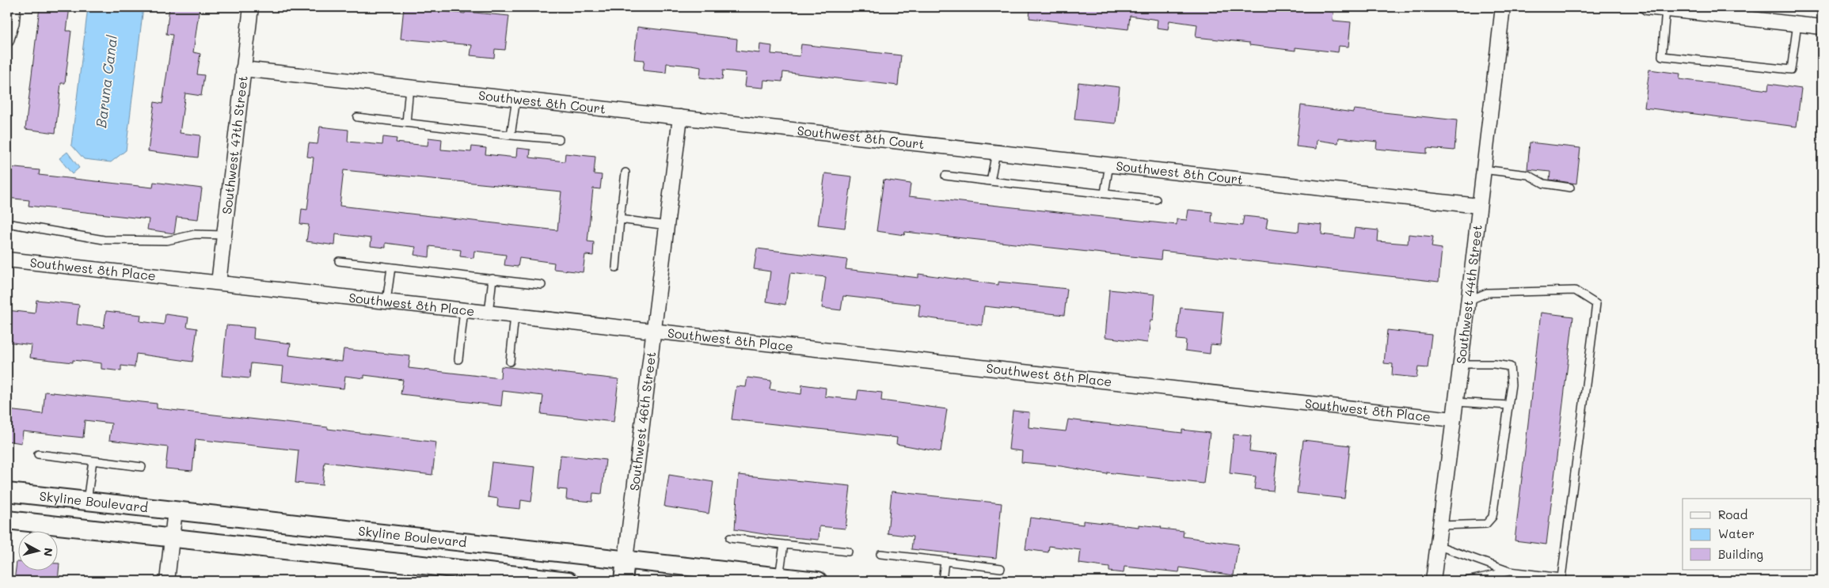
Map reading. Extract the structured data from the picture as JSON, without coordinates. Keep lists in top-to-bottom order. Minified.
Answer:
{"streets":{"street":["Southwest 8th Court","Southwest 47th Street","Southwest 8th Place","Southwest 44th Street","Southwest 46th Street","Skyline Boulevard"]},"crossings":[["Southwest 8th Court","Southwest 47th Street"],["Southwest 8th Court","Southwest 44th Street"],["Southwest 8th Court","Southwest 46th Street"],["Southwest 47th Street","Southwest 8th Place"],["Southwest 8th Place","Southwest 44th Street"],["Southwest 8th Place","Southwest 46th Street"],["Southwest 46th Street","Skyline Boulevard"]],"water":["Baruna Canal"],"legend":["Road","Water","Building"],"north":"right"}
